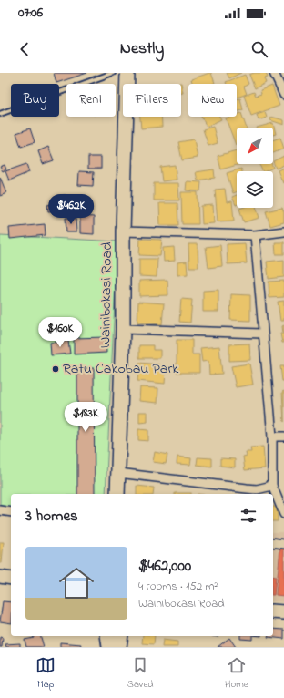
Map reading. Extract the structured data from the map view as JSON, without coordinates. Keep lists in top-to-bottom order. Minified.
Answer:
{"streets":{"main road":["Wainibokasi Road"]},"places":["Ratu Cakobau Park"],"north":"bottom left","page":{"status":"07:06","header":"Nestly","chip":["Buy","Rent","Filters","New"],"price":["$462K","$160K","$183K"],"heading":"3 homes","list":[{"name":"$462,000","note":"4 rooms · 152 m² · Wainibokasi Road"}],"tabs":["Map","Saved","Home"]}}
